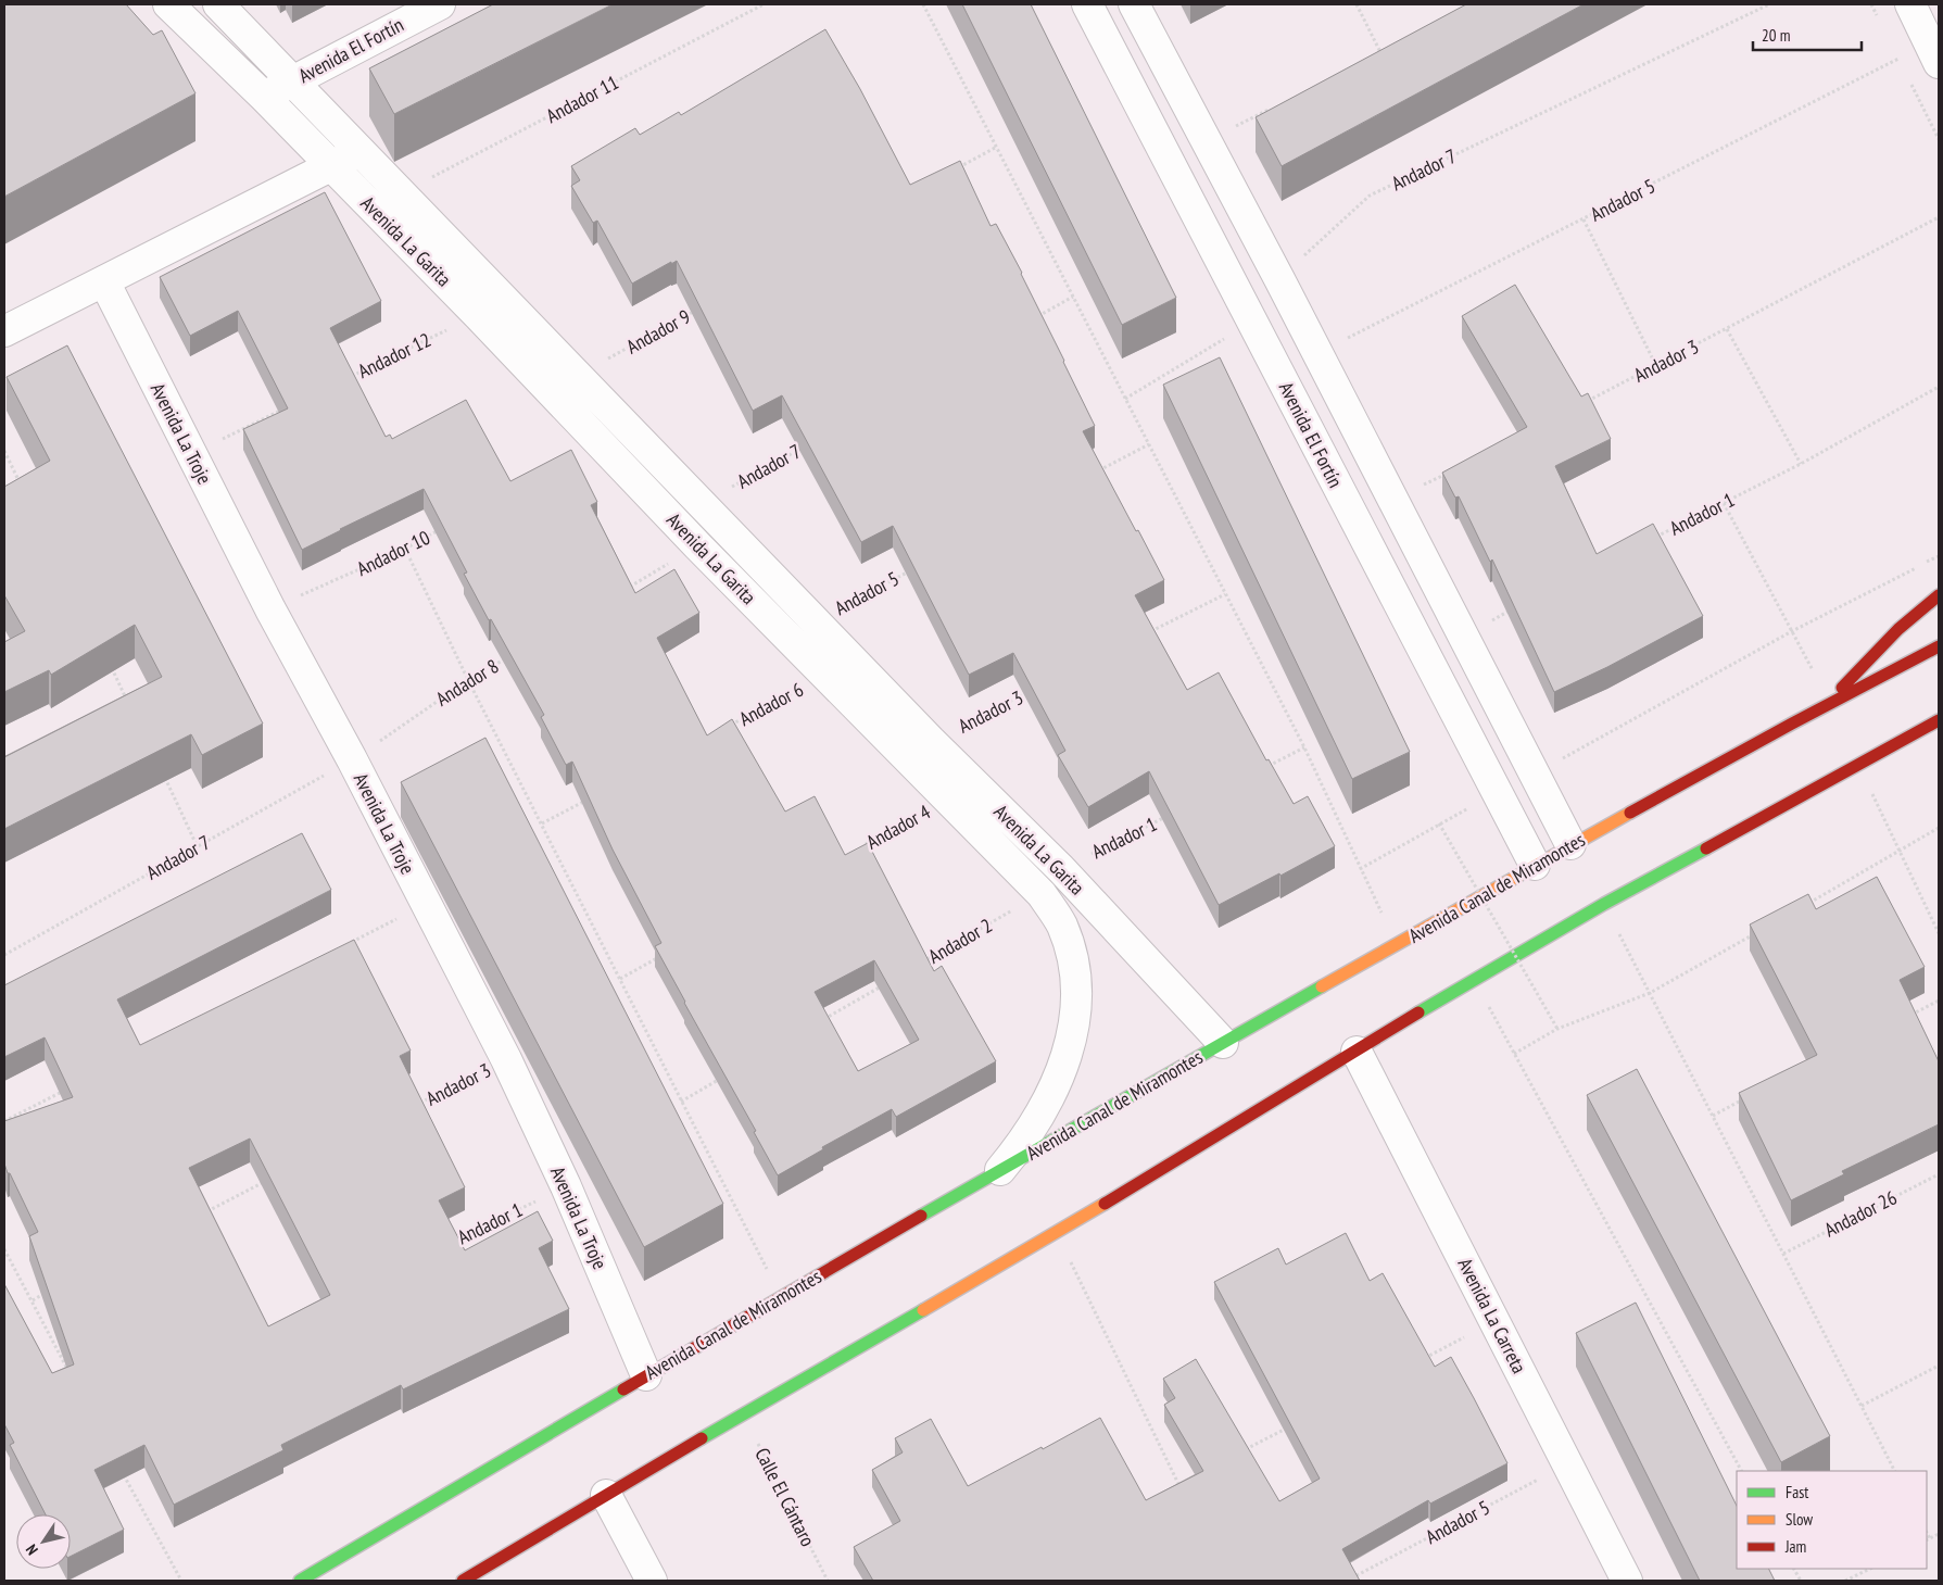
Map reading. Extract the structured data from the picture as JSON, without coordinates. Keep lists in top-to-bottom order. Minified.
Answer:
{"streets":{"main road":["Avenida Canal de Miramontes"],"street":["Avenida El Fortín","Avenida La Garita","Avenida La Troje","Avenida La Carreta"],"path":["Andador 11","Andador 7","Andador 5","Andador 9","Andador 12","Andador 3","Andador 1","Andador 10","Andador 8","Andador 6","Andador 4","Andador 2","Andador 26","Calle El Cántaro"]},"crossings":[["Avenida El Fortín","Avenida La Garita"],["Avenida El Fortín","Avenida Canal de Miramontes"],["Andador 11","Avenida La Garita"],["Andador 7","Avenida La Garita"],["Andador 7","Avenida La Troje"],["Andador 7","Andador 8"],["Andador 5","Avenida La Garita"],["Andador 5","Avenida La Carreta"],["Avenida La Garita","Andador 9"],["Avenida La Garita","Andador 12"],["Avenida La Garita","Andador 3"],["Avenida La Garita","Andador 1"],["Avenida La Garita","Andador 6"],["Avenida La Garita","Andador 4"],["Avenida La Garita","Avenida Canal de Miramontes"],["Avenida La Garita","Andador 2"],["Andador 3","Avenida La Troje"],["Avenida La Troje","Andador 1"],["Avenida La Troje","Andador 10"],["Avenida La Troje","Andador 8"],["Avenida La Troje","Avenida Canal de Miramontes"]],"legend":["Fast","Slow","Jam"],"scale_bar":"20 m","north":"bottom left"}
